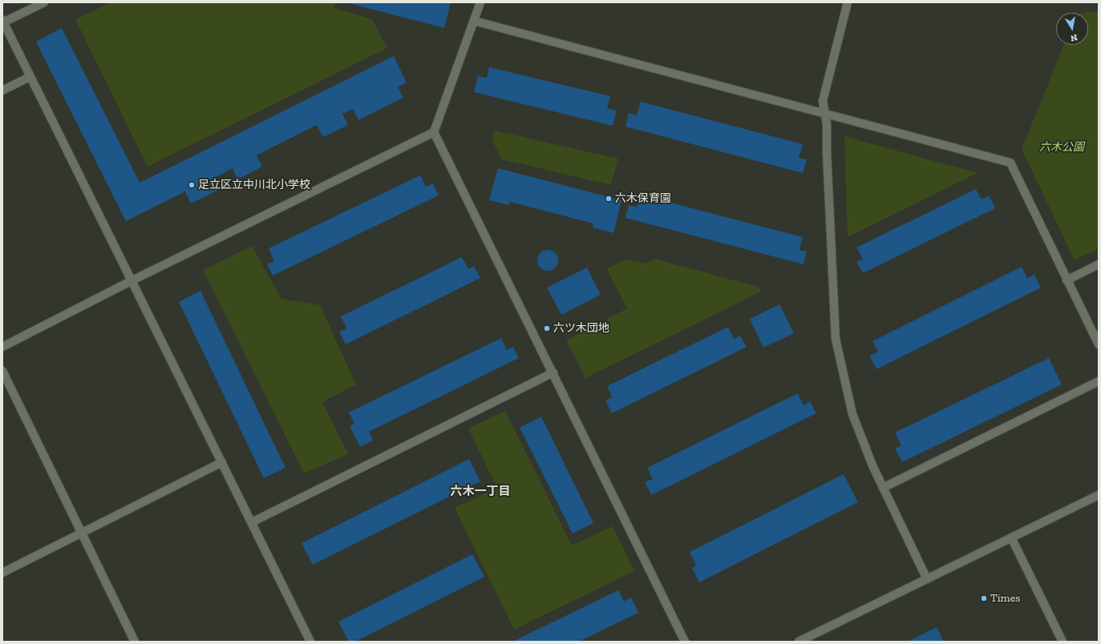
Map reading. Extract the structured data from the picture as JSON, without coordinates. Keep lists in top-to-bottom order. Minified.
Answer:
{"districts":["六木一丁目"],"parks":["六木公園"],"places":["足立区立中川北小学校","六木保育園","六ツ木団地","Times"],"north":"bottom"}
